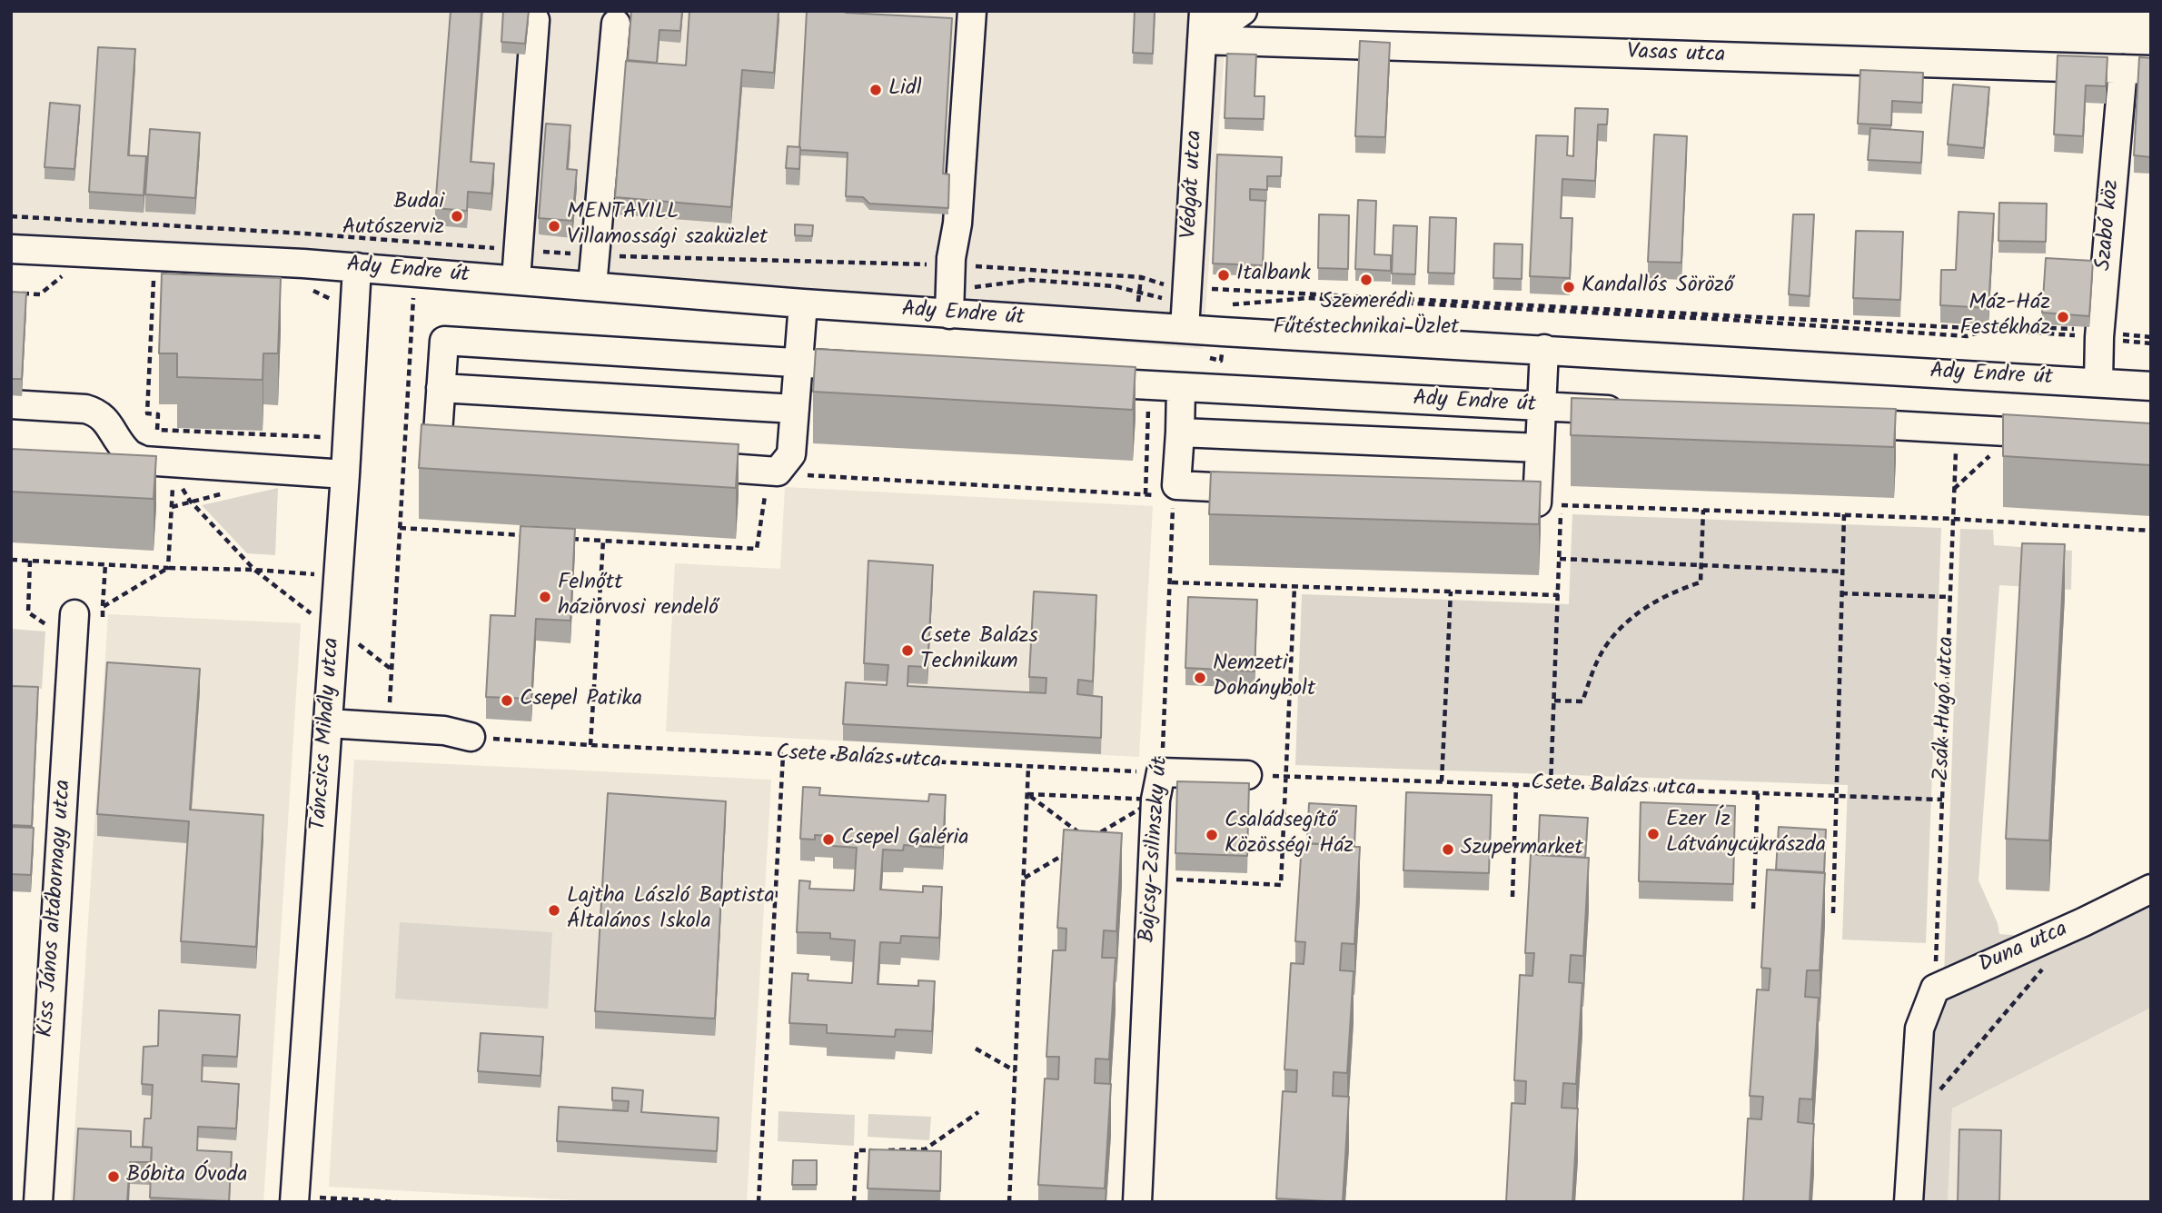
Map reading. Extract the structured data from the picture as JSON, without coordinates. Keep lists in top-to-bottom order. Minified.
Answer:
{"streets":{"street":["Vasas utca","Védgát utca","Szabó köz","Ady Endre út","Táncsics Mihály utca","Bajcsy-Zsilinszky út","Kiss János altábornagy utca","Duna utca"],"path":["Zsák Hugó utca","Csete Balázs utca"]},"crossings":[["Vasas utca","Védgát utca"],["Vasas utca","Szabó köz"],["Védgát utca","Ady Endre út"],["Szabó köz","Ady Endre út"],["Ady Endre út","Táncsics Mihály utca"],["Zsák Hugó utca","Csete Balázs utca"],["Zsák Hugó utca","Duna utca"],["Csete Balázs utca","Bajcsy-Zsilinszky út"]],"places":["Lidl","Budai Autószerviz","MENTAVILL Villamossági szaküzlet","Italbank","Szemerédi Fűtéstechnikai Üzlet","Kandallós Söröző","Máz-Ház Festékház","Felnőtt háziorvosi rendelő","Csete Balázs Technikum","Nemzeti Dohánybolt","Csepel Patika","Ezer Íz Látványcukrászda","Családsegítő Közösségi Ház","Csepel Galéria","Szupermarket","Lajtha László Baptista Általános Iskola","Bóbita Óvoda"]}
